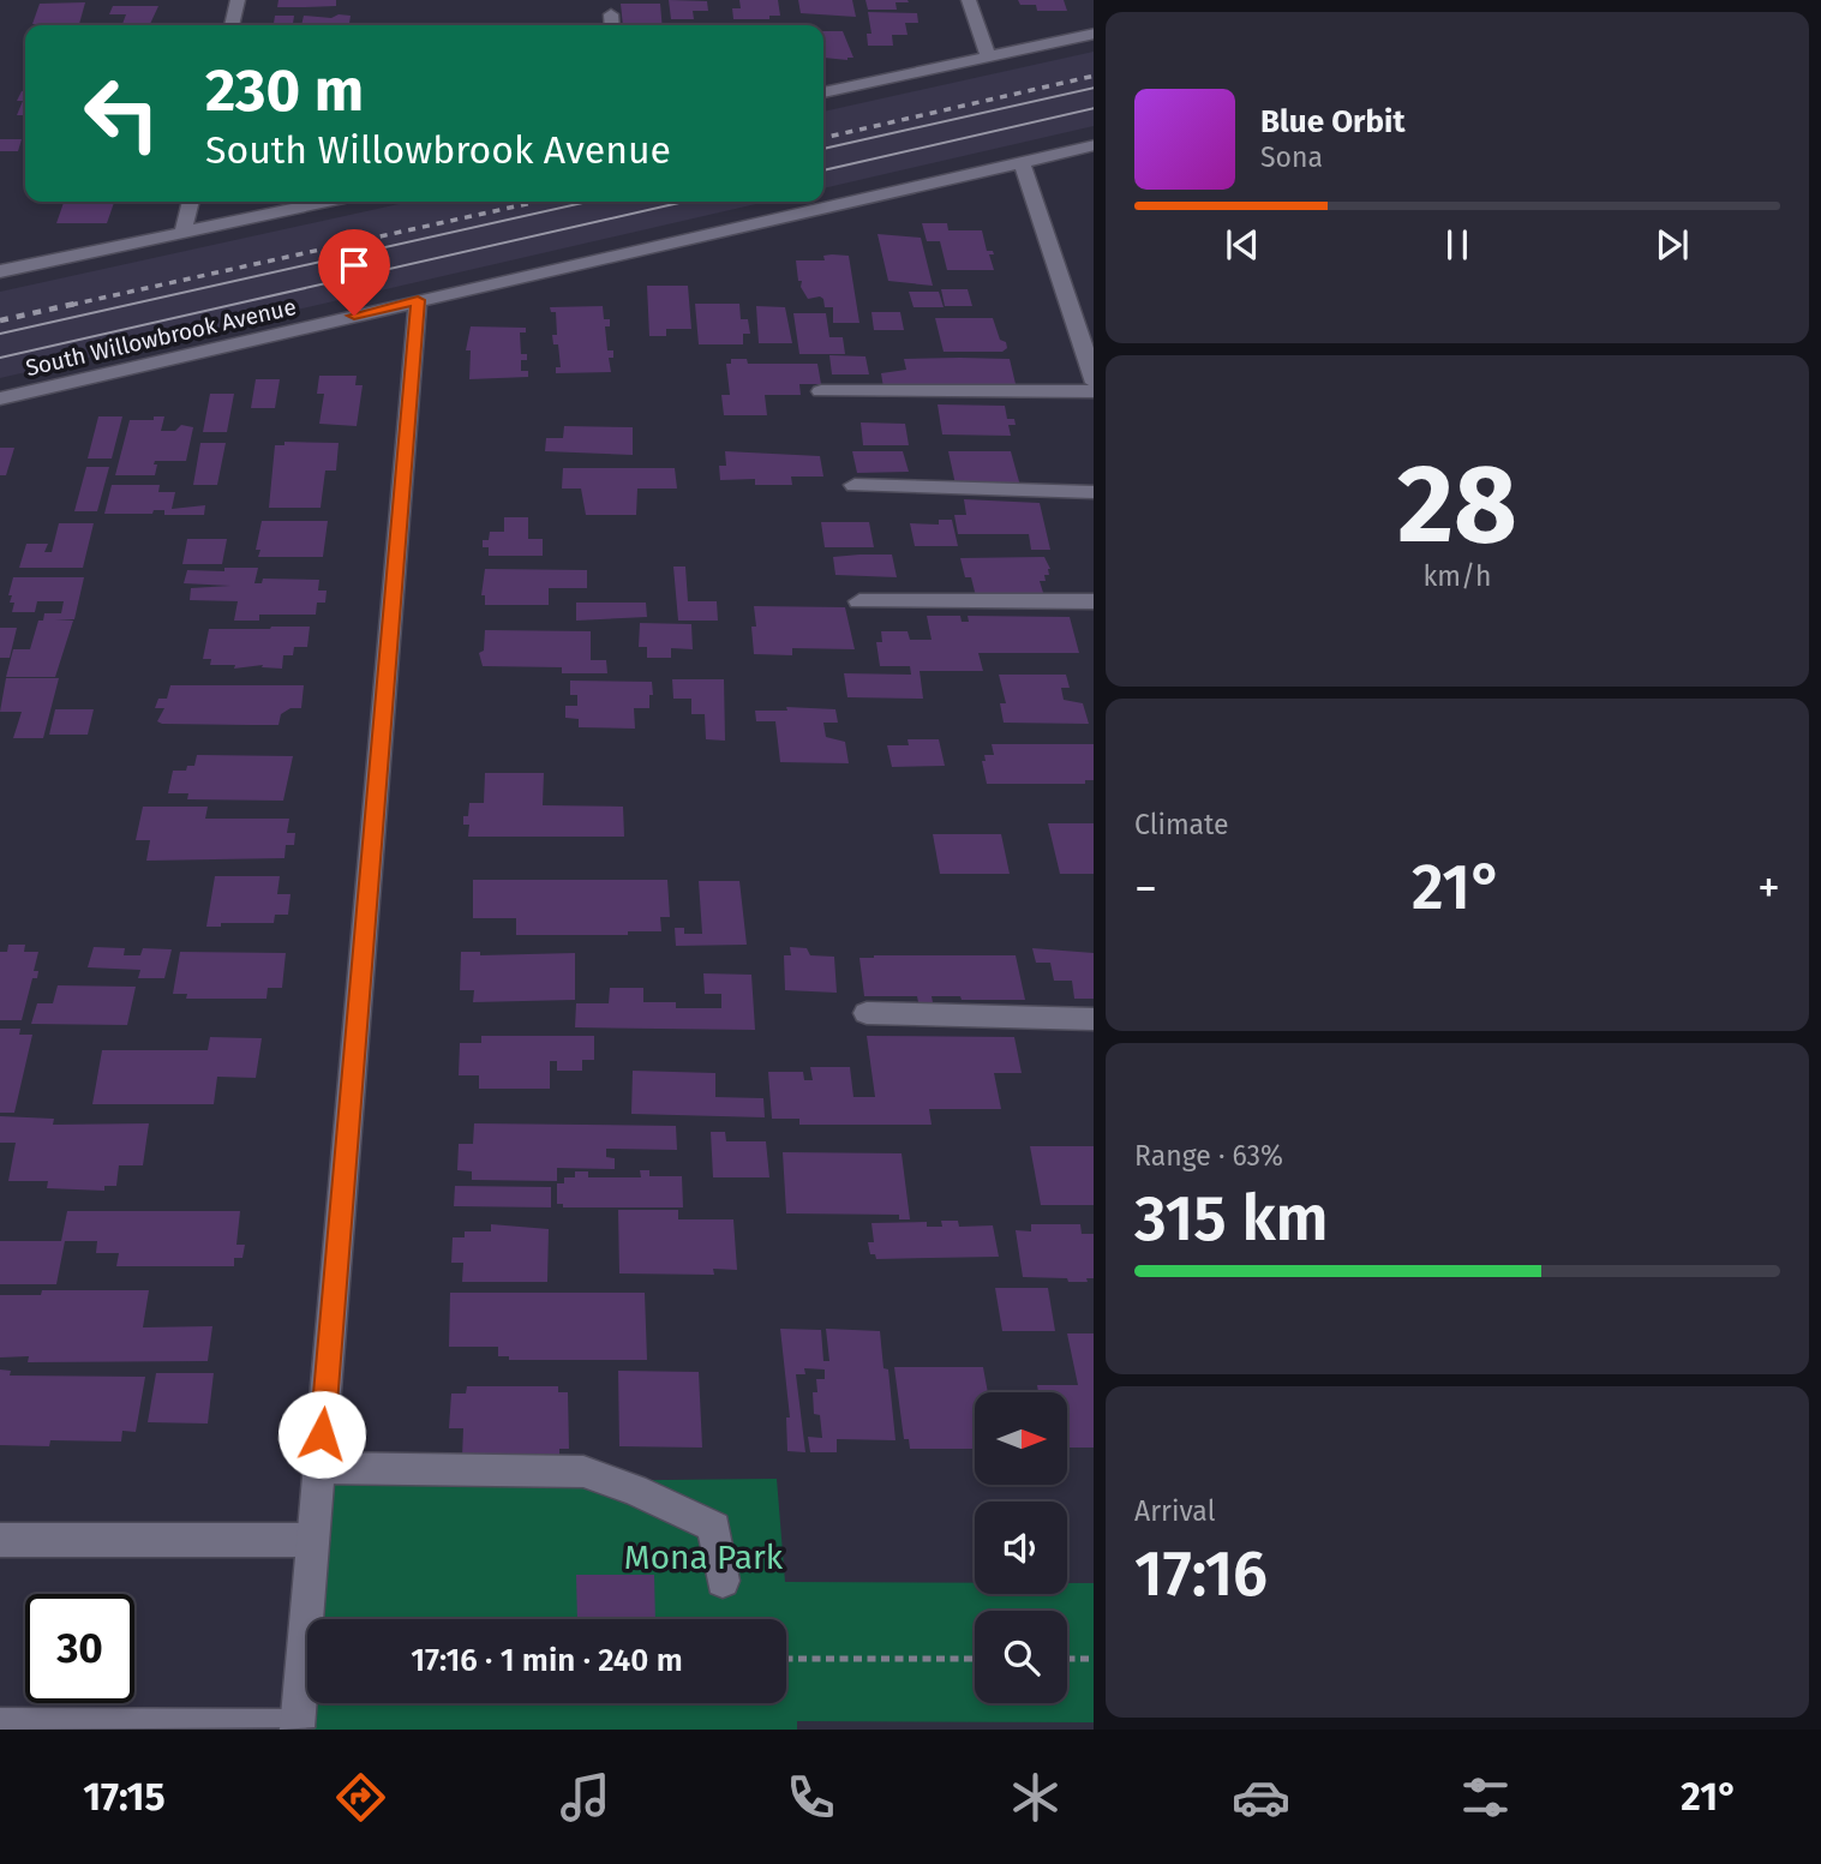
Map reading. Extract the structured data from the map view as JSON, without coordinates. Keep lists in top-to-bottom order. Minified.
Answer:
{"streets":{"street":["South Willowbrook Avenue"]},"parks":["Mona Park"],"north":"right","page":{"turn":["230 m","South Willowbrook Avenue"],"song":["Blue Orbit","Sona"],"tile":[["28","km/h"],"Climate",["Range · 63%","315 km"],["Arrival","17:16"]],"heat":["−","21°","+"],"limit":"30","trip":"17:16 · 1 min · 240 m","tabs":["17:15","21°"]}}
